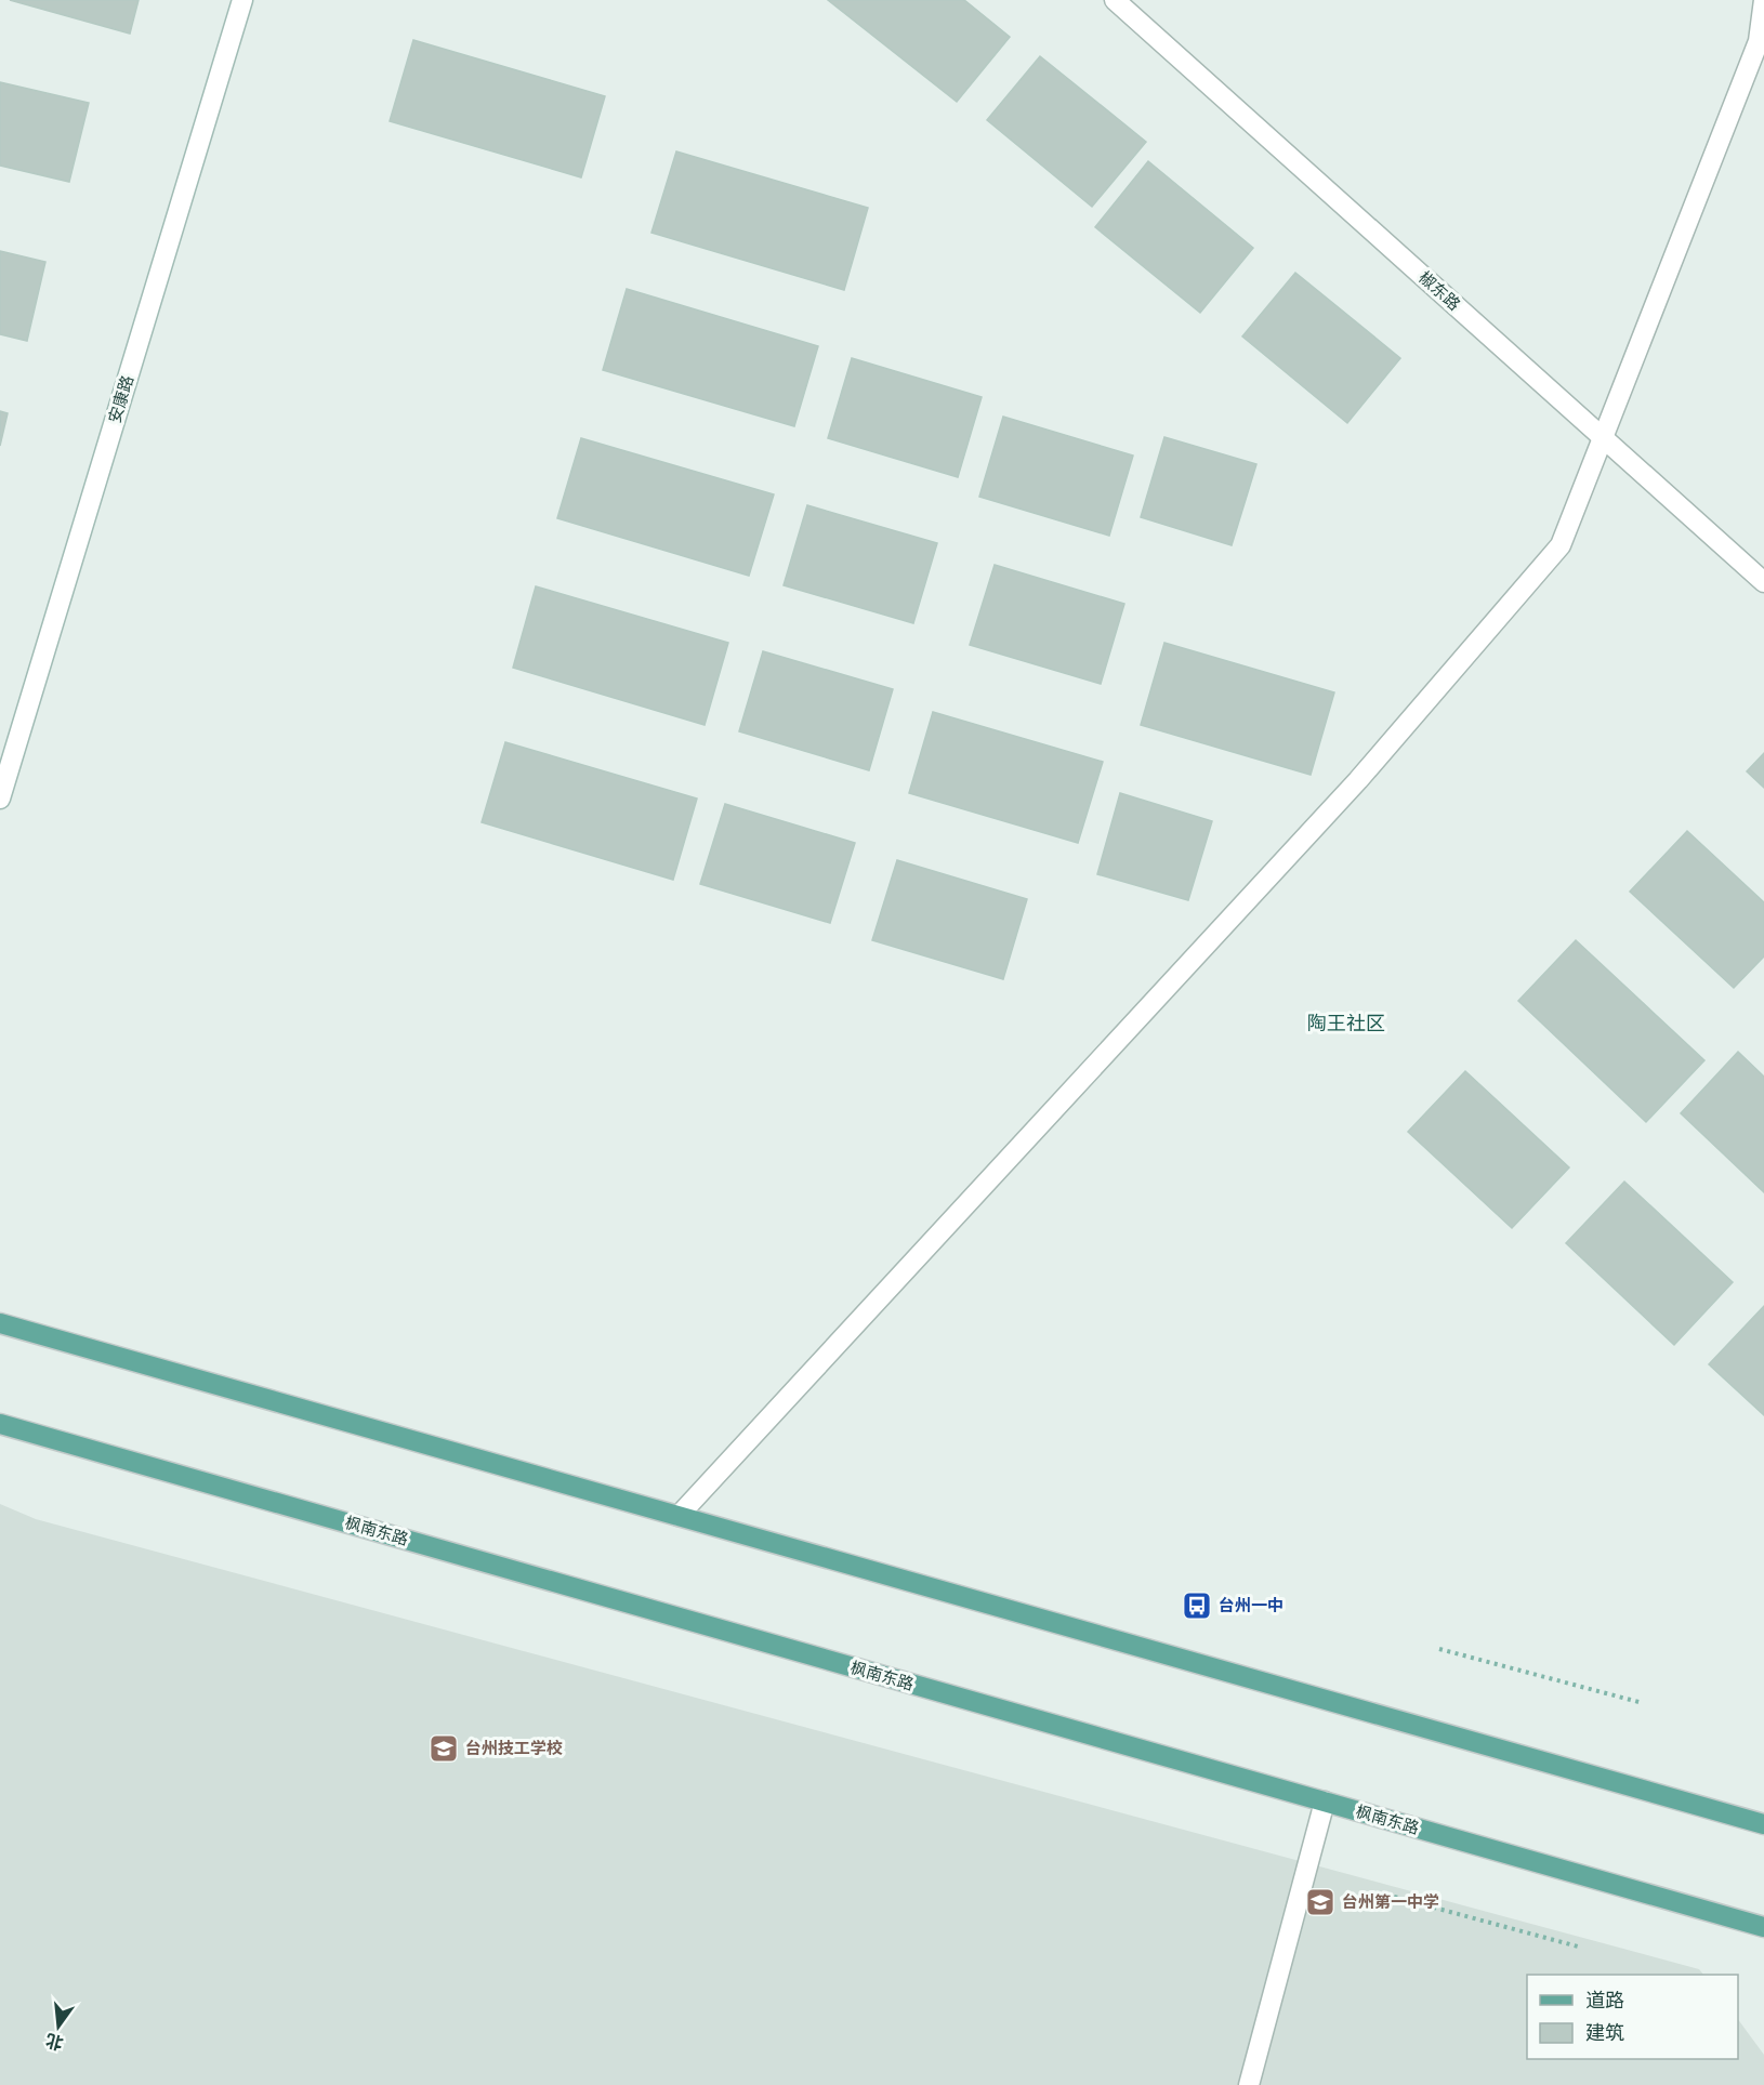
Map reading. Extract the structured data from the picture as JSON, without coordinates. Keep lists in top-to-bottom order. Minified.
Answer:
{"streets":{"main road":["枫南东路"],"street":["椒东路","安康路"]},"districts":["陶王社区"],"places":{"bus stop":["台州一中"],"school or university":["台州技工学校","台州第一中学"]},"legend":["道路","建筑"],"north":"bottom"}
